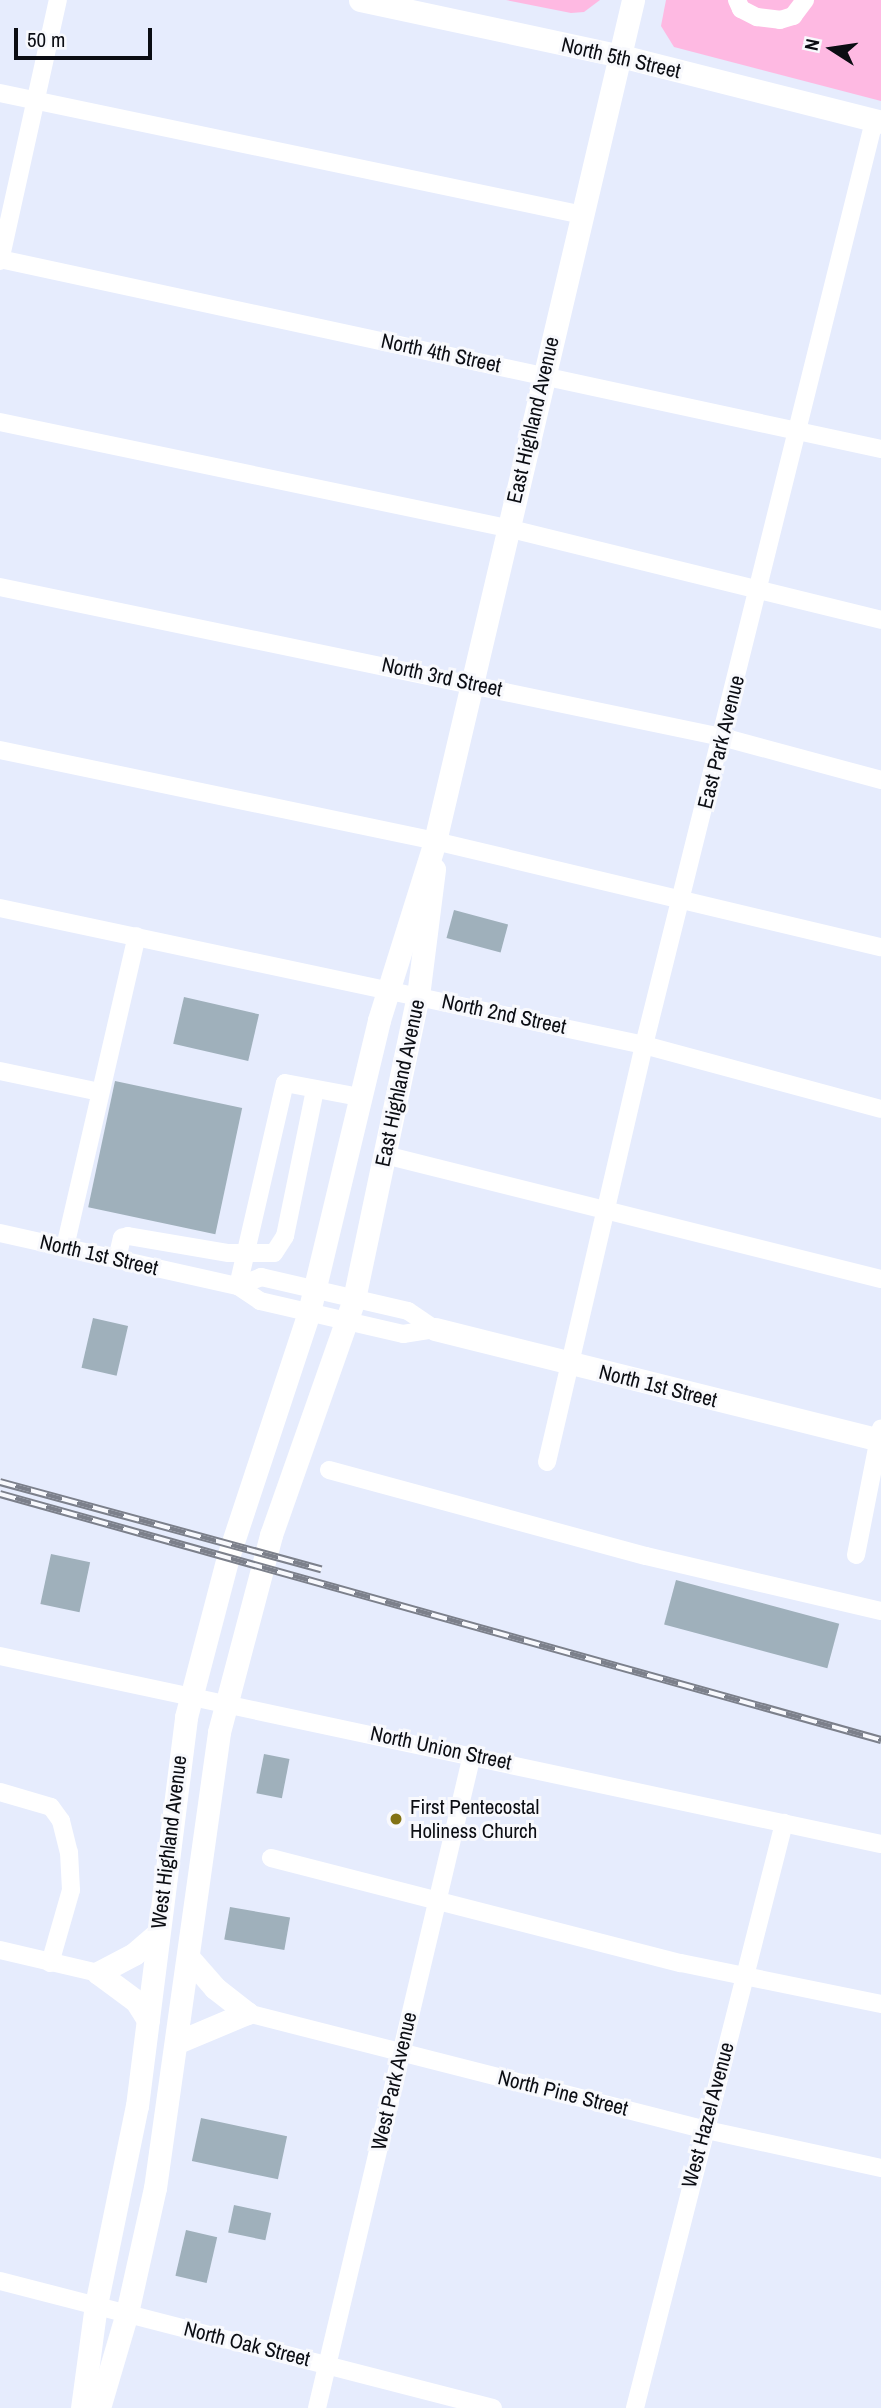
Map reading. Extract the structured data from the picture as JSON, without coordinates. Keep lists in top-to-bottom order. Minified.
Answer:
{"streets":{"main road":["North 5th Street","East Highland Avenue","North 1st Street","West Highland Avenue"],"street":["North 4th Street","North 3rd Street","East Park Avenue","North 2nd Street","North Union Street","West Park Avenue","North Pine Street","West Hazel Avenue","North Oak Street"]},"crossings":[["North 5th Street","East Highland Avenue"],["North 5th Street","East Park Avenue"],["North 4th Street","East Highland Avenue"],["North 4th Street","East Park Avenue"],["East Highland Avenue","North 3rd Street"],["East Highland Avenue","North 2nd Street"],["East Highland Avenue","North 1st Street"],["East Highland Avenue","West Highland Avenue"],["North 3rd Street","East Park Avenue"],["East Park Avenue","North 2nd Street"],["East Park Avenue","North 1st Street"],["North 1st Street","West Highland Avenue"],["North Union Street","West Park Avenue"],["North Union Street","West Hazel Avenue"],["West Highland Avenue","North Oak Street"],["West Park Avenue","North Pine Street"],["West Park Avenue","North Oak Street"],["North Pine Street","West Hazel Avenue"]],"places":["First Pentecostal Holiness Church"],"scale_bar":"50 m","north":"left"}
